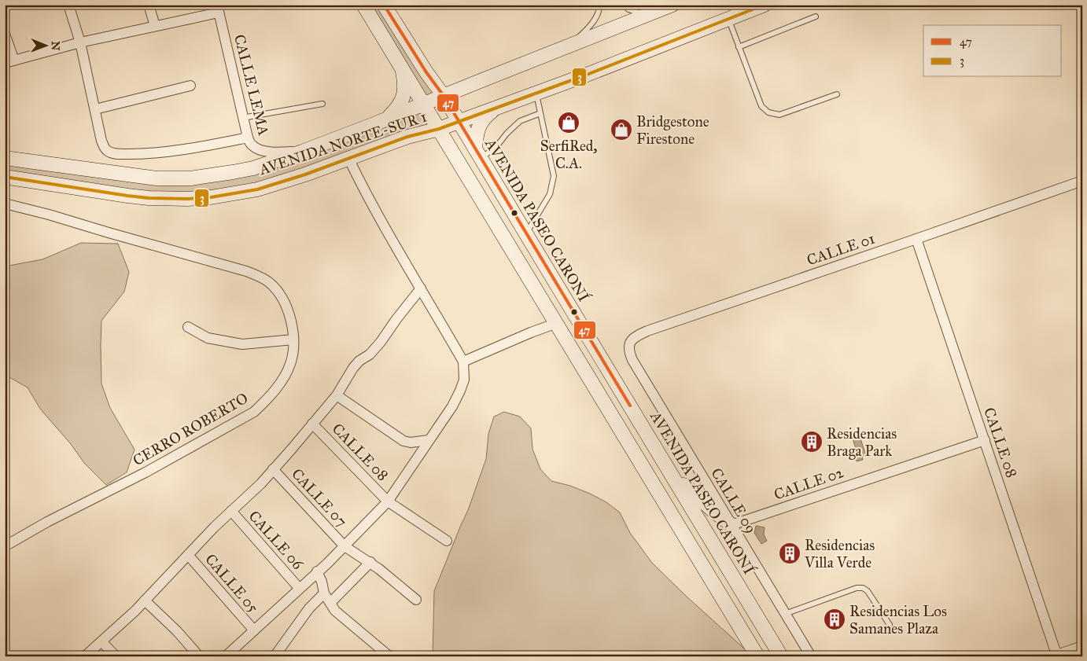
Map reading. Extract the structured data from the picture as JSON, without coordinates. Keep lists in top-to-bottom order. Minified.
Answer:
{"streets":{"main road":["AVENIDA NORTE-SUR 1","AVENIDA PASEO CARONÍ"],"street":["CALLE LEMA","CALLE 01","CERRO ROBERTO","CALLE 08","CALLE 02","CALLE 07","CALLE 09","CALLE 06","CALLE 05"]},"crossings":[["CALLE LEMA","AVENIDA NORTE-SUR 1"],["AVENIDA NORTE-SUR 1","AVENIDA PASEO CARONÍ"],["CALLE 01","CALLE 08"],["CALLE 01","CALLE 09"],["CALLE 08","CALLE 02"],["CALLE 02","CALLE 09"]],"places":{"shop":["SerfiRed, C.A.","Bridgestone Firestone"],"building":["Residencias Braga Park","Residencias Villa Verde","Residencias Los Samanes Plaza"]},"lines":["transit line 47","transit line 3"],"legend":["47","3"],"north":"right"}
